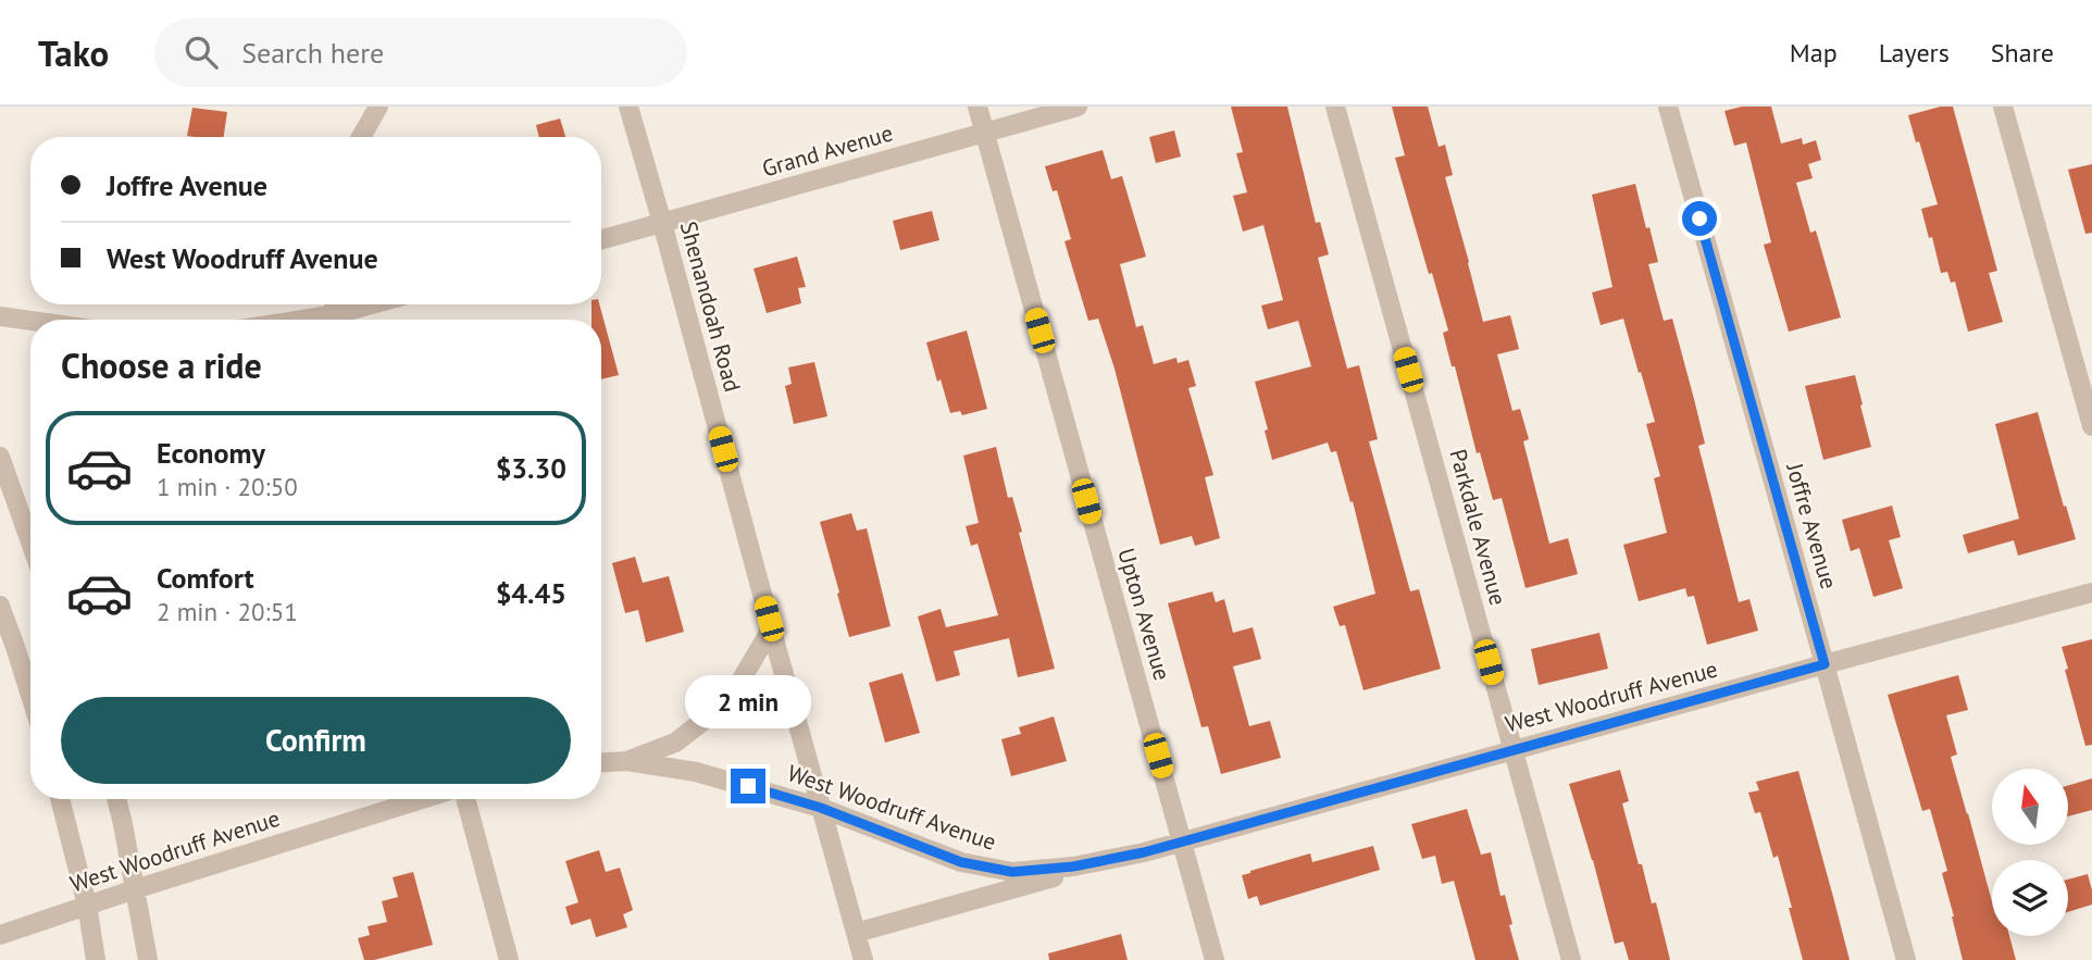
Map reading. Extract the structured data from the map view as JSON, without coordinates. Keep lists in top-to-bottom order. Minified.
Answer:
{"streets":{"street":["Grand Avenue","Shenandoah Road","Joffre Avenue","Parkdale Avenue","Upton Avenue","West Woodruff Avenue"]},"crossings":[["Grand Avenue","Shenandoah Road"],["Grand Avenue","Upton Avenue"],["Shenandoah Road","West Woodruff Avenue"],["Joffre Avenue","West Woodruff Avenue"],["Parkdale Avenue","West Woodruff Avenue"],["Upton Avenue","West Woodruff Avenue"]],"north":"top","page":{"header":"Tako","search":"Search here","nav":["Map","Layers","Share"],"banner":["Joffre Avenue","West Woodruff Avenue"],"heading":"Choose a ride","list":[{"name":"Economy","note":"1 min · 20:50","value":"$3.30"},{"name":"Comfort","note":"2 min · 20:51","value":"$4.45"}],"bubble":"2 min","buttons":"Confirm"}}
